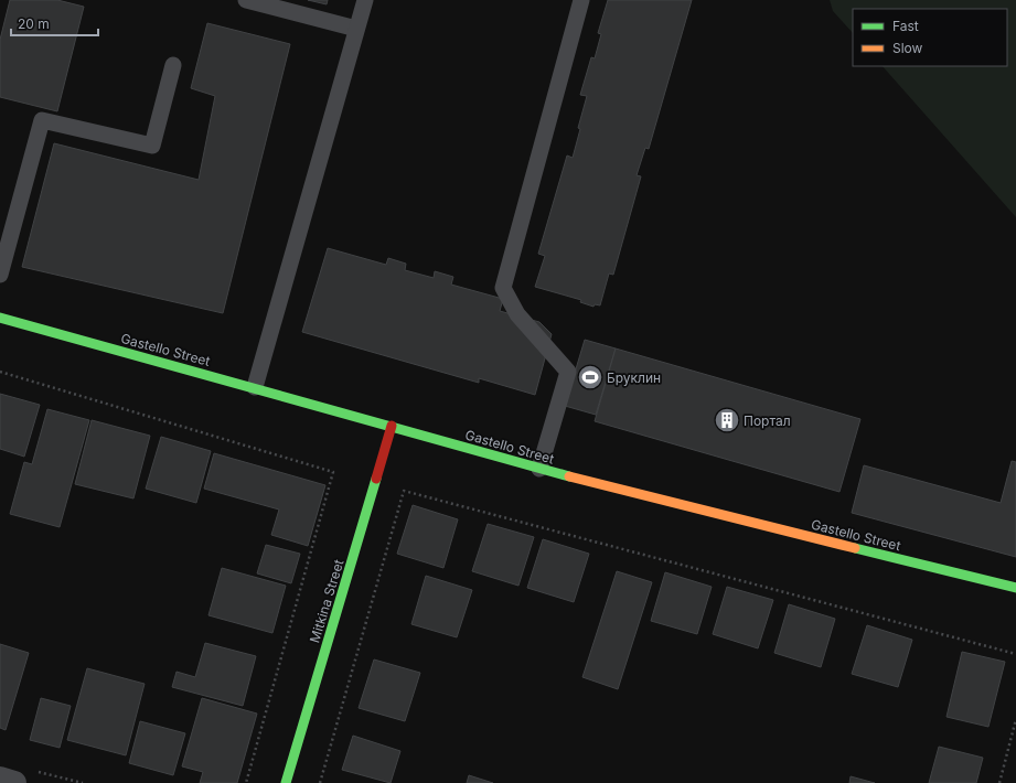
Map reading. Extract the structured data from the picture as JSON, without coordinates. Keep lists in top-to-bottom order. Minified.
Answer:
{"streets":{"street":["Gastello Street","Mitkina Street"]},"crossings":[["Gastello Street","Mitkina Street"]],"places":{"sports":["Бруклин"],"building":["Портал"]},"legend":["Fast","Slow"],"scale_bar":"20 m"}
